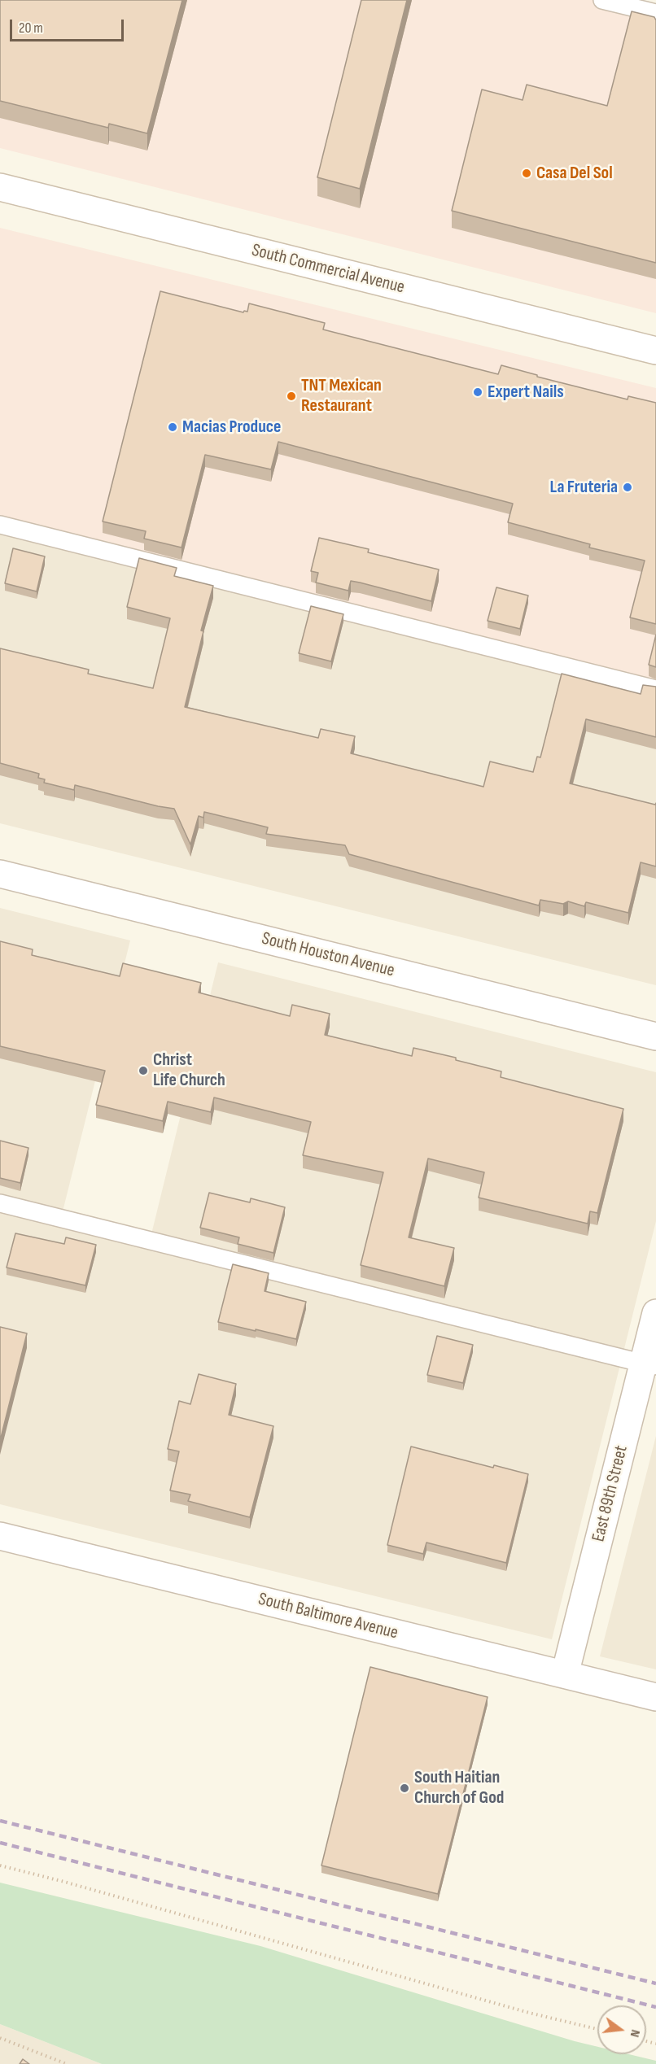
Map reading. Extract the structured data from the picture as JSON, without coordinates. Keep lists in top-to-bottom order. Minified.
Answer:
{"streets":{"street":["South Commercial Avenue","South Houston Avenue","East 89th Street","South Baltimore Avenue"]},"crossings":[["East 89th Street","South Baltimore Avenue"]],"places":["Casa Del Sol","Expert Nails","TNT Mexican Restaurant","Macias Produce","La Fruteria","Christ Life Church","South Haitian Church of God"],"scale_bar":"20 m","north":"right"}
